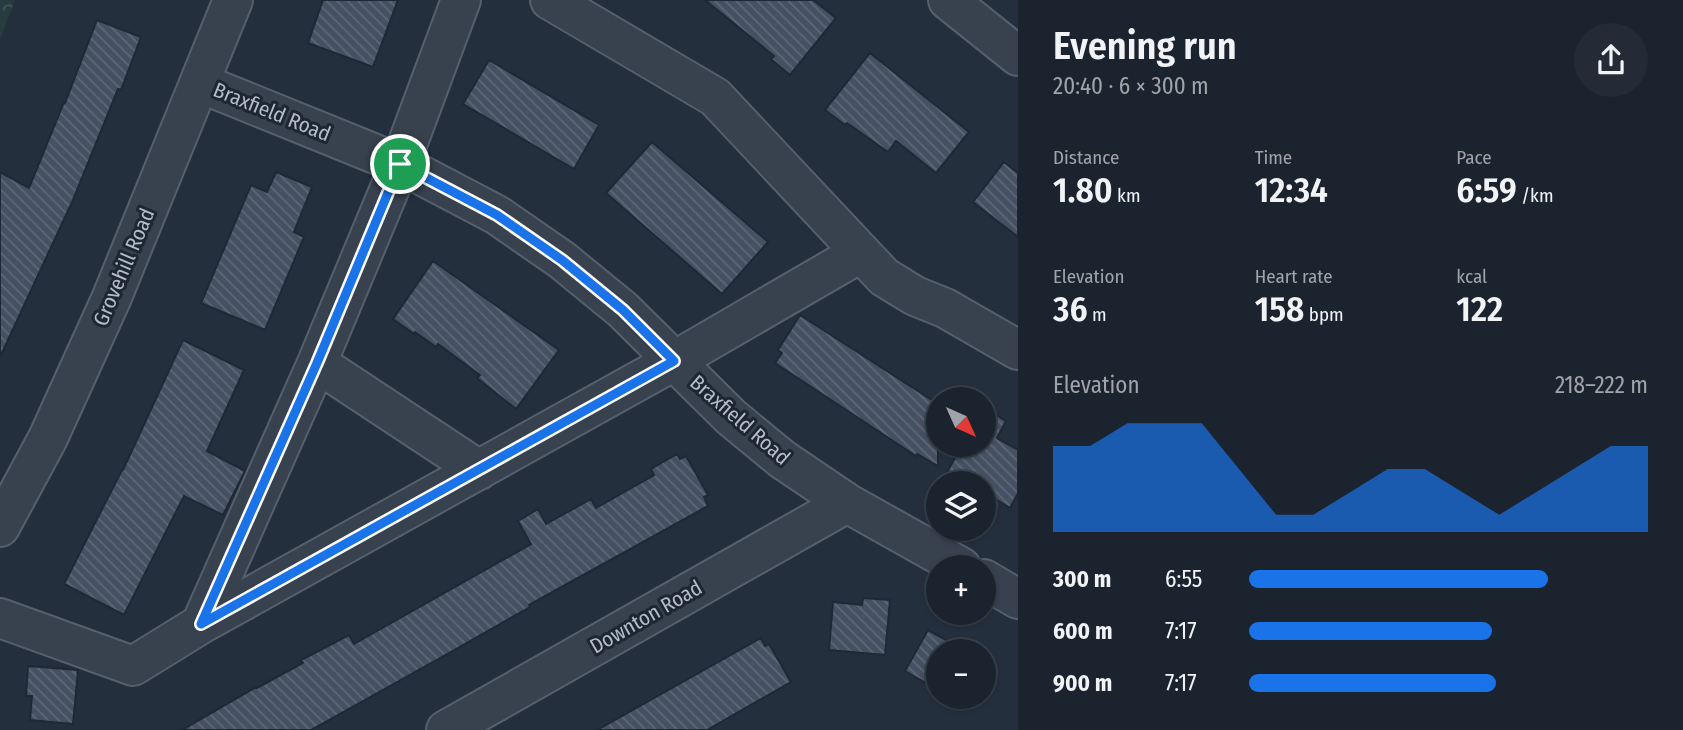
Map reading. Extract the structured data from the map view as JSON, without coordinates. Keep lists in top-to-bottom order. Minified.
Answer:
{"streets":{"street":["Braxfield Road","Grovehill Road","Downton Road"]},"crossings":[["Braxfield Road","Grovehill Road"],["Braxfield Road","Downton Road"]],"north":"bottom right","page":{"heading":["Evening run","20:40 · 6 × 300 m"],"stats":[["Distance","1.80 km"],["Time","12:34"],["Pace","6:59 /km"],["Elevation","36 m"],["Heart rate","158 bpm"],["kcal","122"]],"chart":["Elevation","218–222 m"],"map_buttons":["+","−"],"list":[{"name":"300 m","note":"6:55"},{"name":"600 m","note":"7:17"},{"name":"900 m","note":"7:17"}]}}
